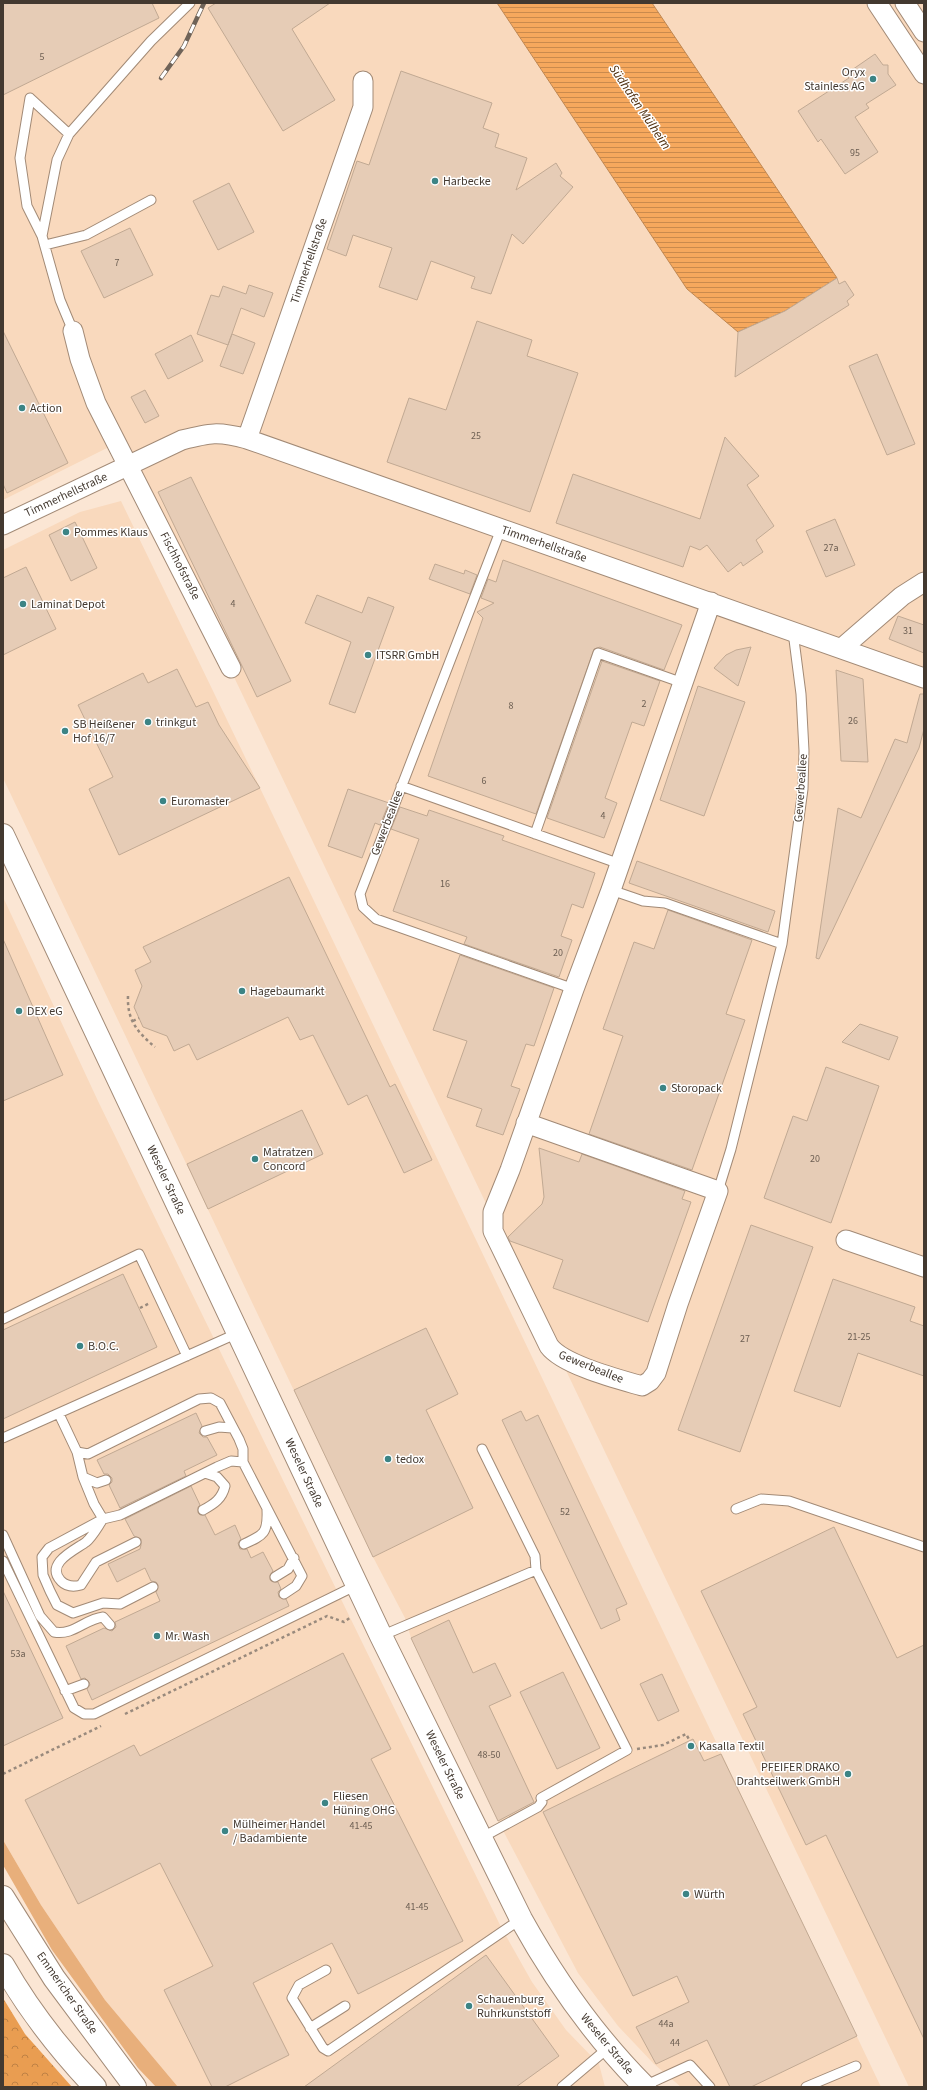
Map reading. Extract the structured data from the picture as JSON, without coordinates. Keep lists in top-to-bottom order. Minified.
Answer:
{"streets":{"main road":["Weseler Straße","Emmericher Straße"],"street":["Timmerhellstraße","Fischhofstraße","Gewerbeallee"]},"crossings":[["Timmerhellstraße","Fischhofstraße"],["Timmerhellstraße","Gewerbeallee"]],"water":["Südhafen Mülheim"],"places":["Oryx Stainless AG","Harbecke","Action","Pommes Klaus","Laminat Depot","ITSRR GmbH","trinkgut","SB Heißener Hof 16/7","Euromaster","Hagebaumarkt","DEX eG","Storopack","Matratzen Concord","B.O.C.","tedox","Mr. Wash","Kasalla Textil","PFEIFER DRAKO Drahtseilwerk GmbH","Fliesen Hüning OHG","Mülheimer Handel / Badambiente","Würth","Schauenburg Ruhrkunststoff"],"house_numbers":["5","95","7","25","27a","4","31","2","8","26","6","4","16","20","20","21-25","27","52","53a","48-50","41-45","41-45","44a","44"]}
